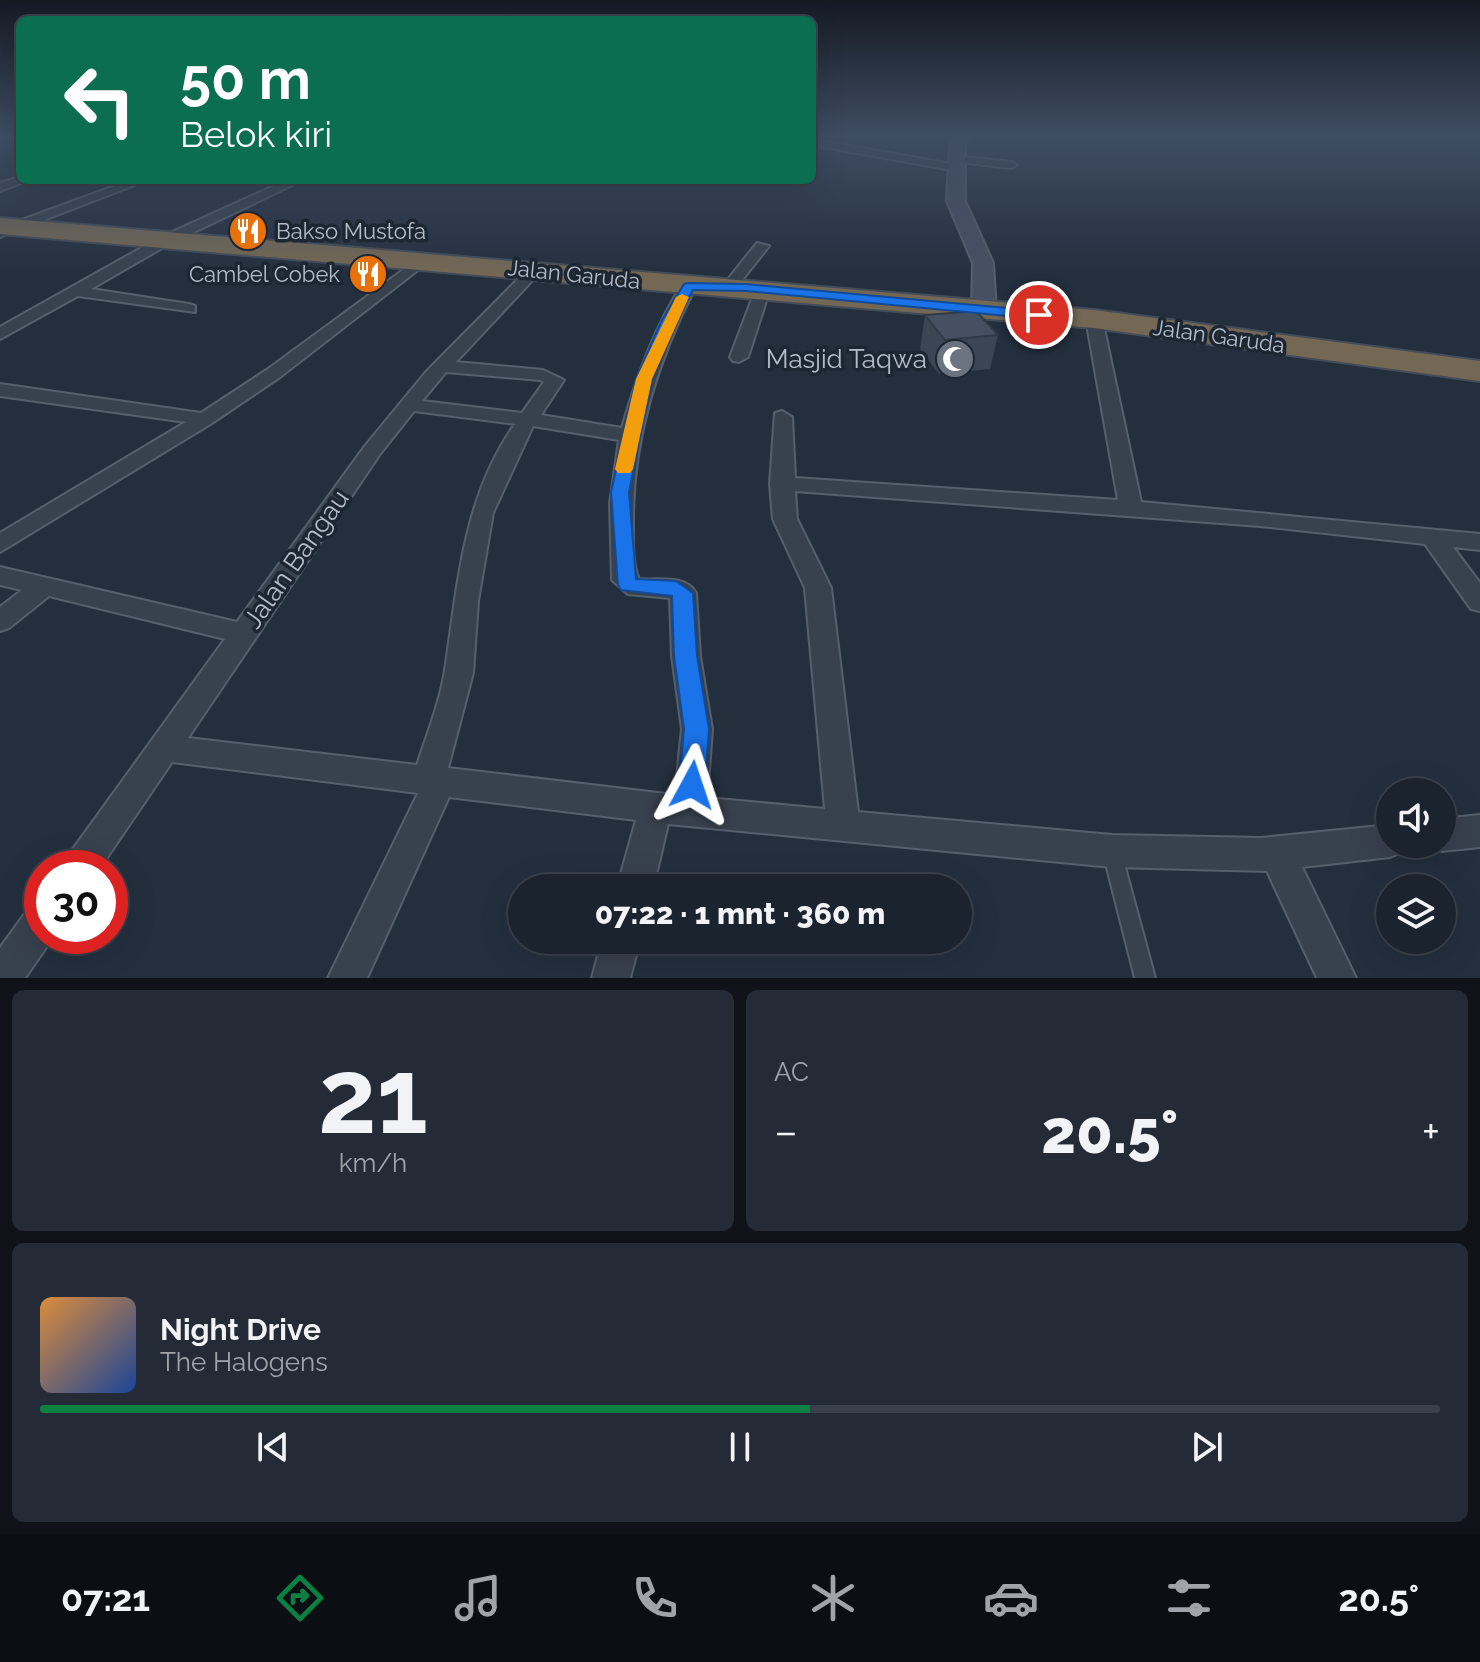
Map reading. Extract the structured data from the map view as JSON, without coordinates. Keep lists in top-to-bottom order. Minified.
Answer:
{"streets":{"highway":["Jalan Garuda"],"street":["Jalan Bangau"]},"crossings":[["Jalan Garuda","Jalan Bangau"]],"places":{"restaurant":["Bakso Mustofa","Cambel Cobek"],"mosque":["Masjid Taqwa"]},"page":{"turn":["50 m","Belok kiri"],"limit":"30","trip":"07:22 · 1 mnt · 360 m","tile":[["21","km/h"],"AC"],"heat":["−","20.5°","+"],"song":["Night Drive","The Halogens"],"tabs":["07:21","20.5°"]}}
